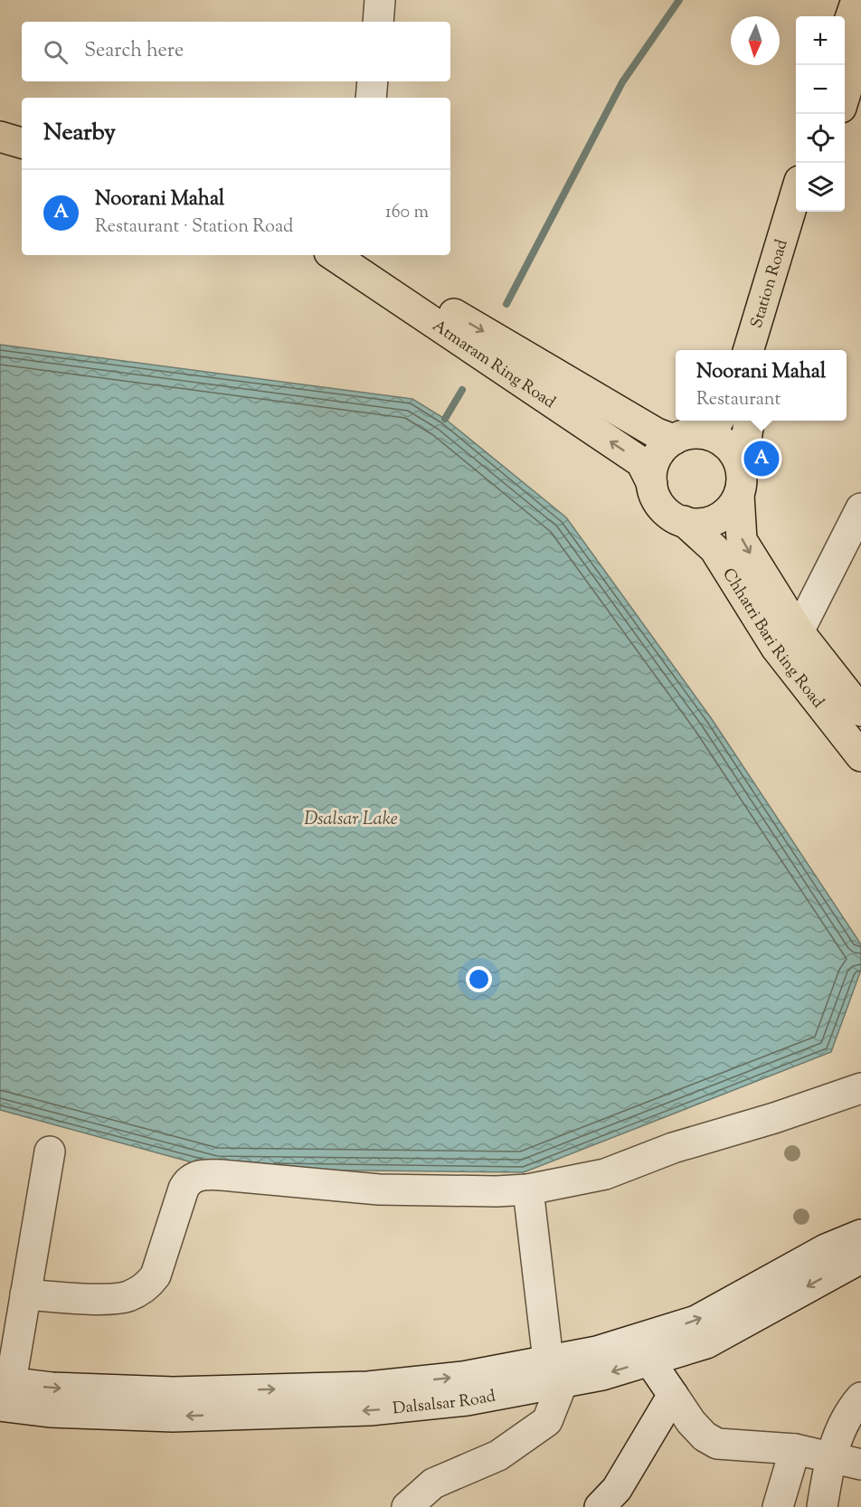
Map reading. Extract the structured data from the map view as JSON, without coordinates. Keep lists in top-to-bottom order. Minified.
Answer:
{"streets":{"main road":["Station Road","Atmaram Ring Road","Chhatri Bari Ring Road"],"street":["Dalsalsar Road"]},"crossings":[["Atmaram Ring Road","Chhatri Bari Ring Road"]],"water":["Dsalsar Lake"],"north":"bottom","page":{"map_buttons":["+","−"],"search":"Search here","heading":"Nearby","list":[{"mark":"A","name":"Noorani Mahal","note":"Restaurant · Station Road","value":"160 m"}],"popup":["Noorani Mahal","Restaurant"],"pins":"A"}}
